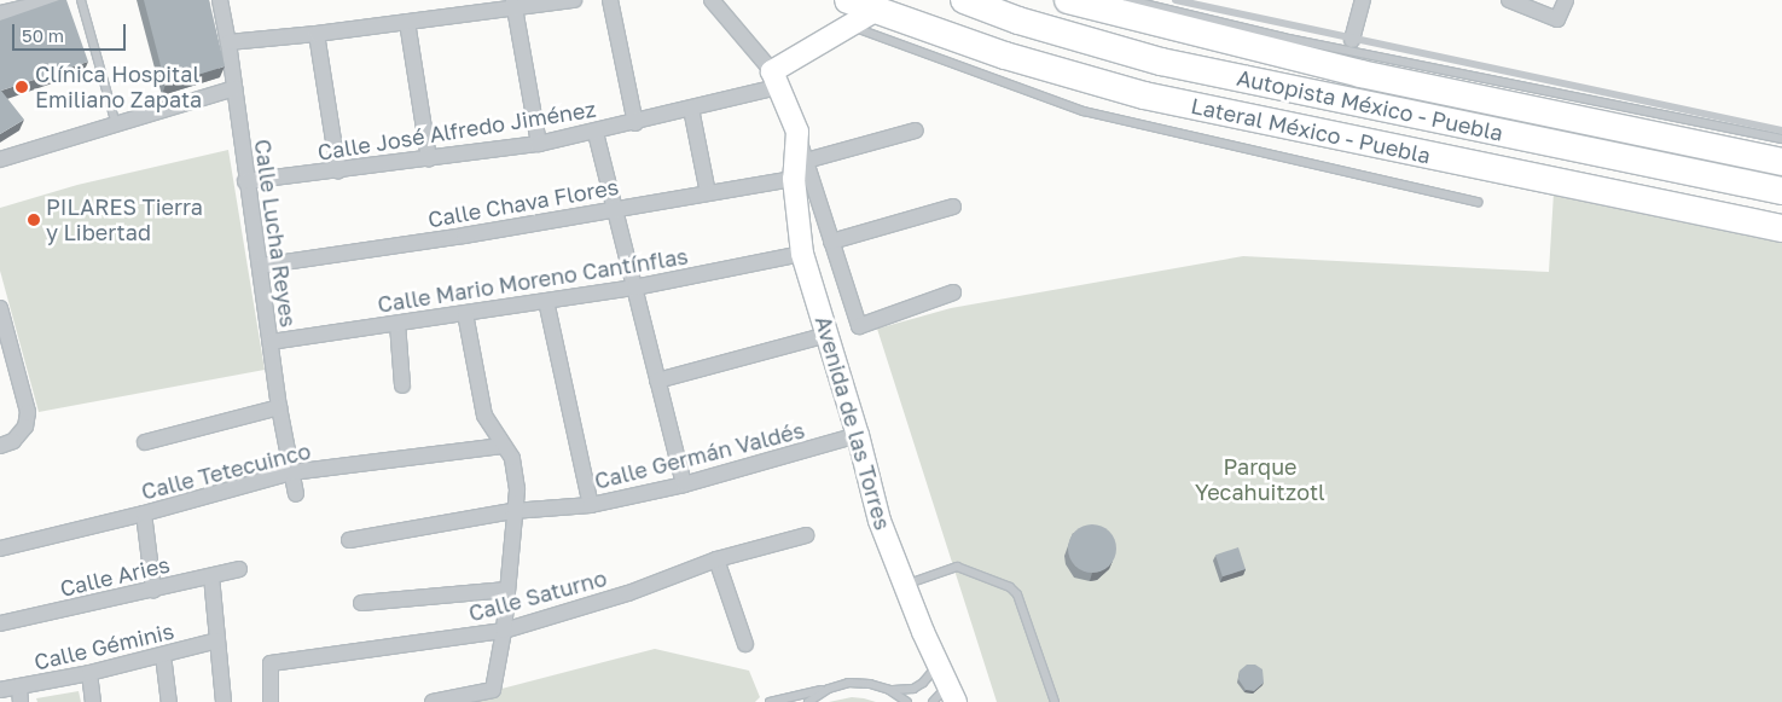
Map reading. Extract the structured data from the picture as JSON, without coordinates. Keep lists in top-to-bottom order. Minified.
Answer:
{"streets":{"highway":["Autopista México - Puebla","Lateral México - Puebla"],"street":["Calle José Alfredo Jiménez","Calle Chava Flores","Calle Lucha Reyes","Calle Mario Moreno Cantínflas","Avenida de las Torres","Calle Germán Valdés","Calle Tetecuinco","Calle Aries","Calle Saturno","Calle Géminis"]},"crossings":[["Calle José Alfredo Jiménez","Calle Lucha Reyes"],["Calle José Alfredo Jiménez","Avenida de las Torres"],["Calle Chava Flores","Calle Lucha Reyes"],["Calle Chava Flores","Avenida de las Torres"],["Calle Lucha Reyes","Calle Mario Moreno Cantínflas"],["Calle Lucha Reyes","Calle Tetecuinco"],["Calle Mario Moreno Cantínflas","Avenida de las Torres"],["Avenida de las Torres","Calle Germán Valdés"]],"parks":["Parque Yecahuitzotl"],"places":["Clínica Hospital Emiliano Zapata","PILARES Tierra y Libertad"],"scale_bar":"50 m"}
